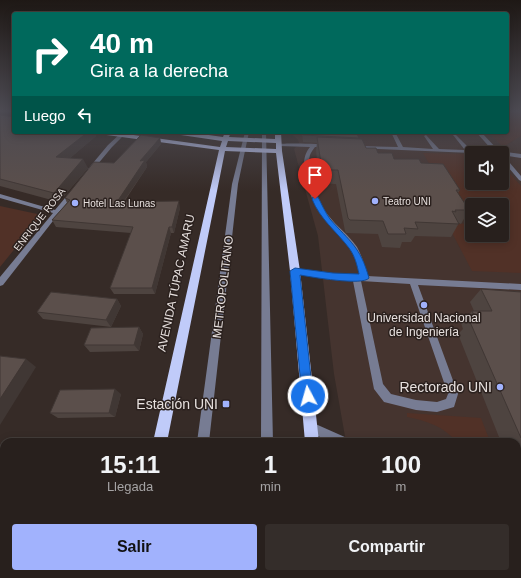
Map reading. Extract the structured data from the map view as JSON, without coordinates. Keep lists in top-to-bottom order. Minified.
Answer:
{"streets":{"main road":["AVENIDA TÚPAC AMARU"],"street":["ENRIQUE ROSA","METROPOLITANO"]},"places":{"other":["Teatro UNI","Hotel Las Lunas","Universidad Nacional de Ingeniería","Rectorado UNI"],"transit":["Estación UNI"]},"page":{"turn":["40 m","Gira a la derecha"],"then":"Luego","eta":["15:11","Llegada","1","min","100","m"],"buttons":["Salir","Compartir"]}}
